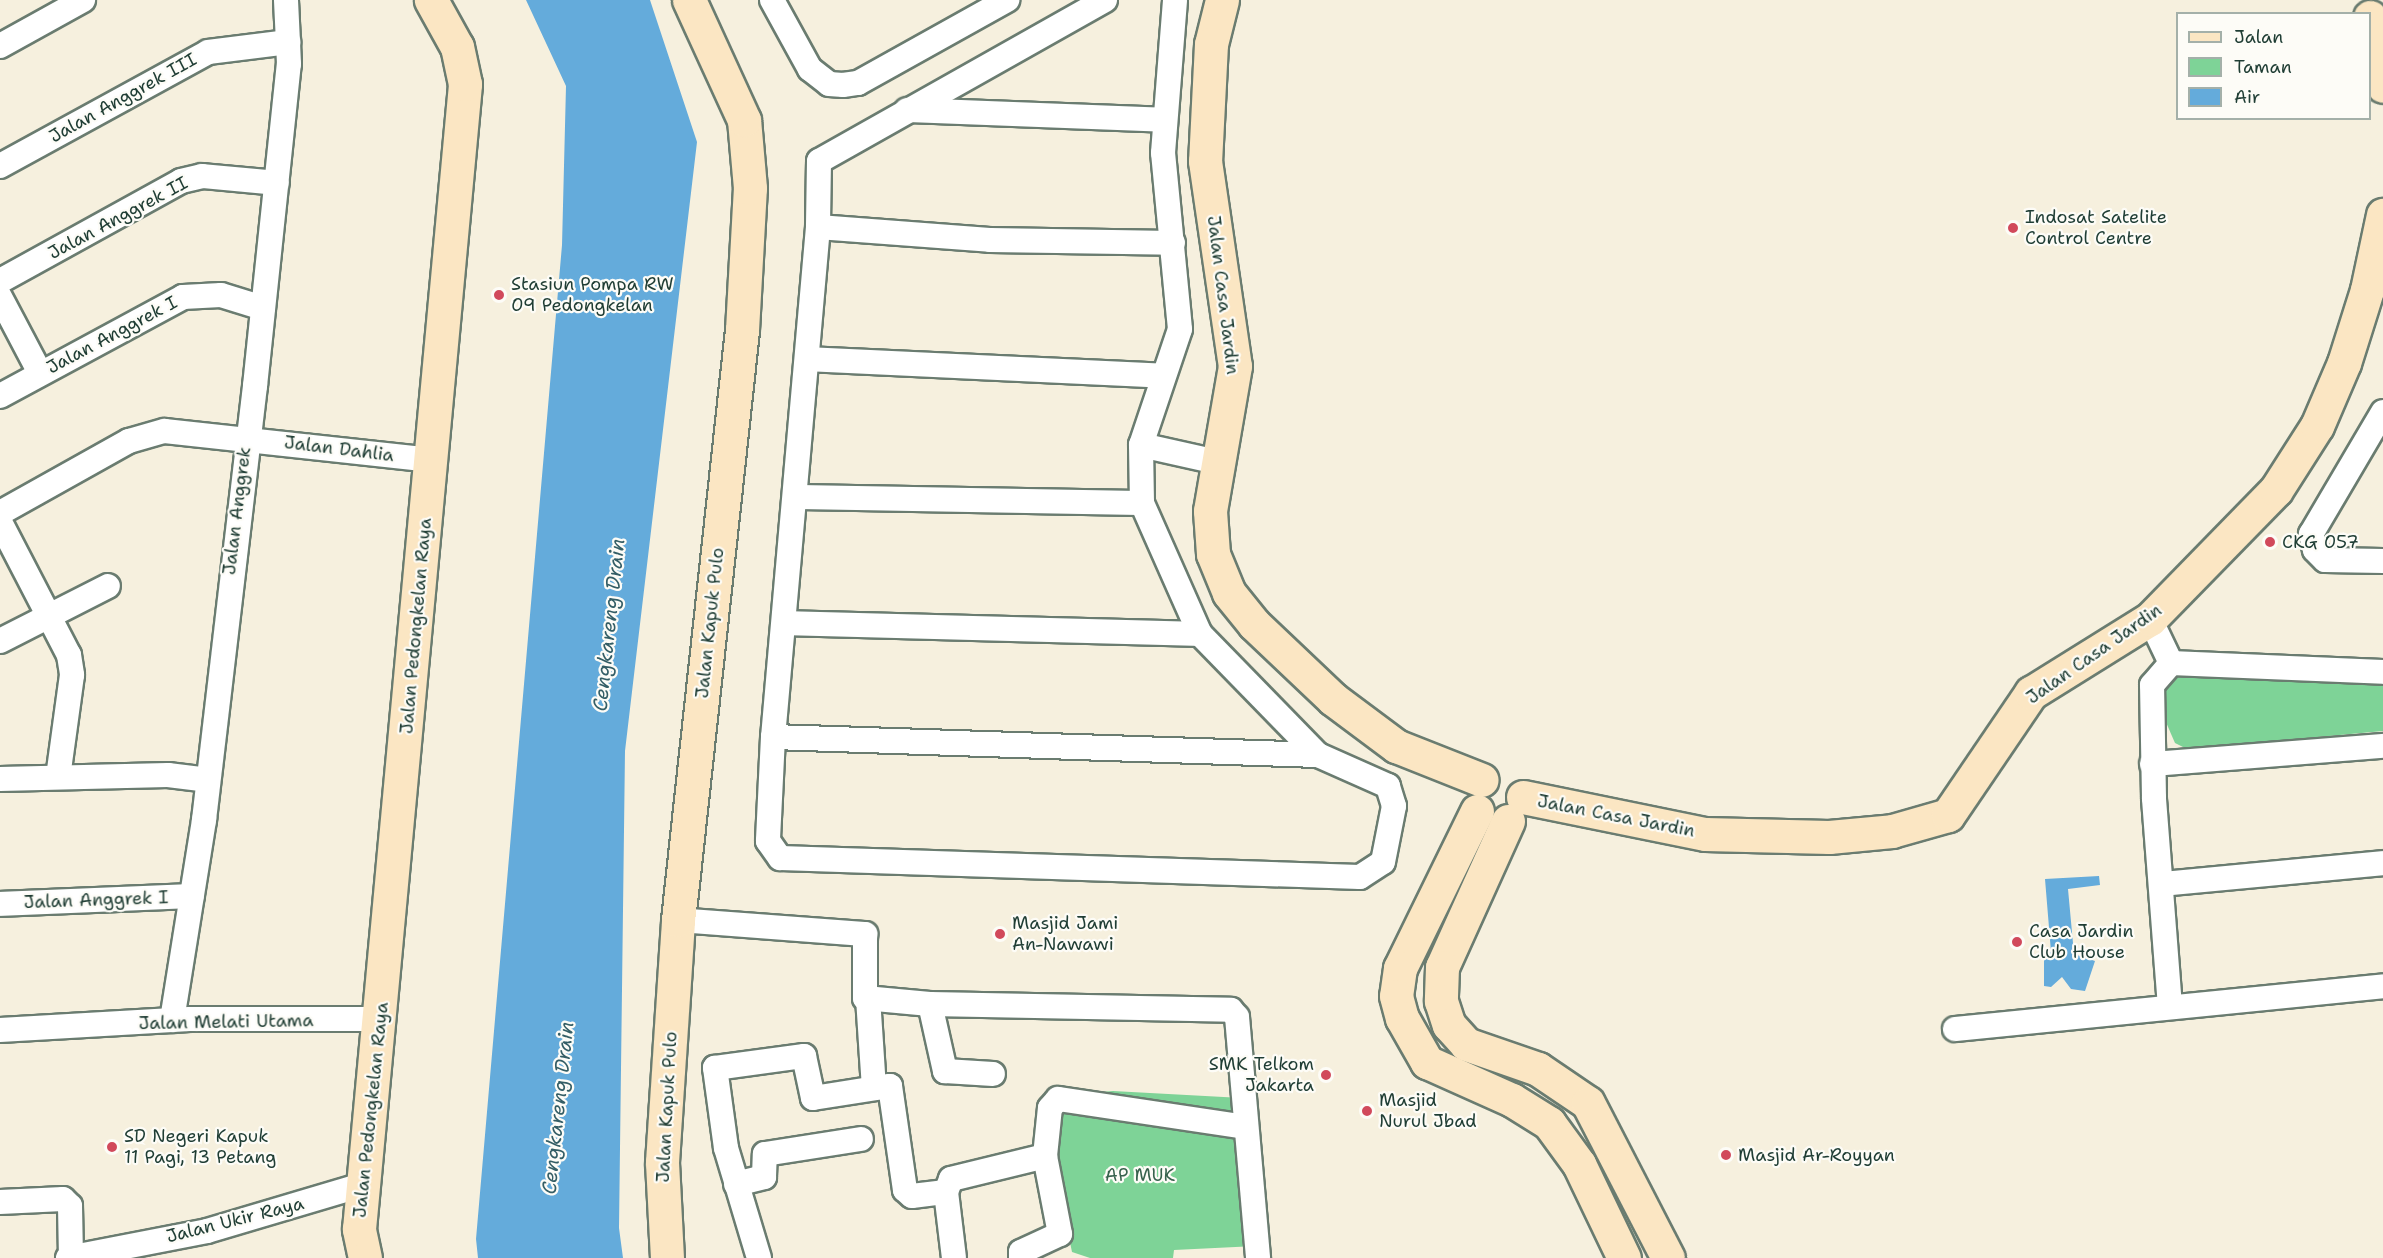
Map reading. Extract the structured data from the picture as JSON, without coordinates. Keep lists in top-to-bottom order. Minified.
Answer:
{"streets":{"street":["Jalan Anggrek III","Jalan Anggrek II","Jalan Casa Jardin","Jalan Anggrek I","Jalan Dahlia","Jalan Anggrek","Jalan Kapuk Pulo","Jalan Pedongkelan Raya","Jalan Melati Utama","Jalan Ukir Raya"]},"crossings":[["Jalan Anggrek III","Jalan Anggrek"],["Jalan Anggrek II","Jalan Anggrek"],["Jalan Anggrek I","Jalan Anggrek"],["Jalan Dahlia","Jalan Anggrek"],["Jalan Dahlia","Jalan Pedongkelan Raya"],["Jalan Anggrek","Jalan Melati Utama"],["Jalan Pedongkelan Raya","Jalan Melati Utama"],["Jalan Pedongkelan Raya","Jalan Ukir Raya"]],"water":["Cengkareng Drain"],"parks":["AP MUK"],"places":["Indosat Satelite Control Centre","Stasiun Pompa RW 09 Pedongkelan","CKG 057","Masjid Jami An-Nawawi","Casa Jardin Club House","SMK Telkom Jakarta","Masjid Nurul Jbad","SD Negeri Kapuk 11 Pagi, 13 Petang","Masjid Ar-Royyan"],"legend":["Jalan","Taman","Air"]}
